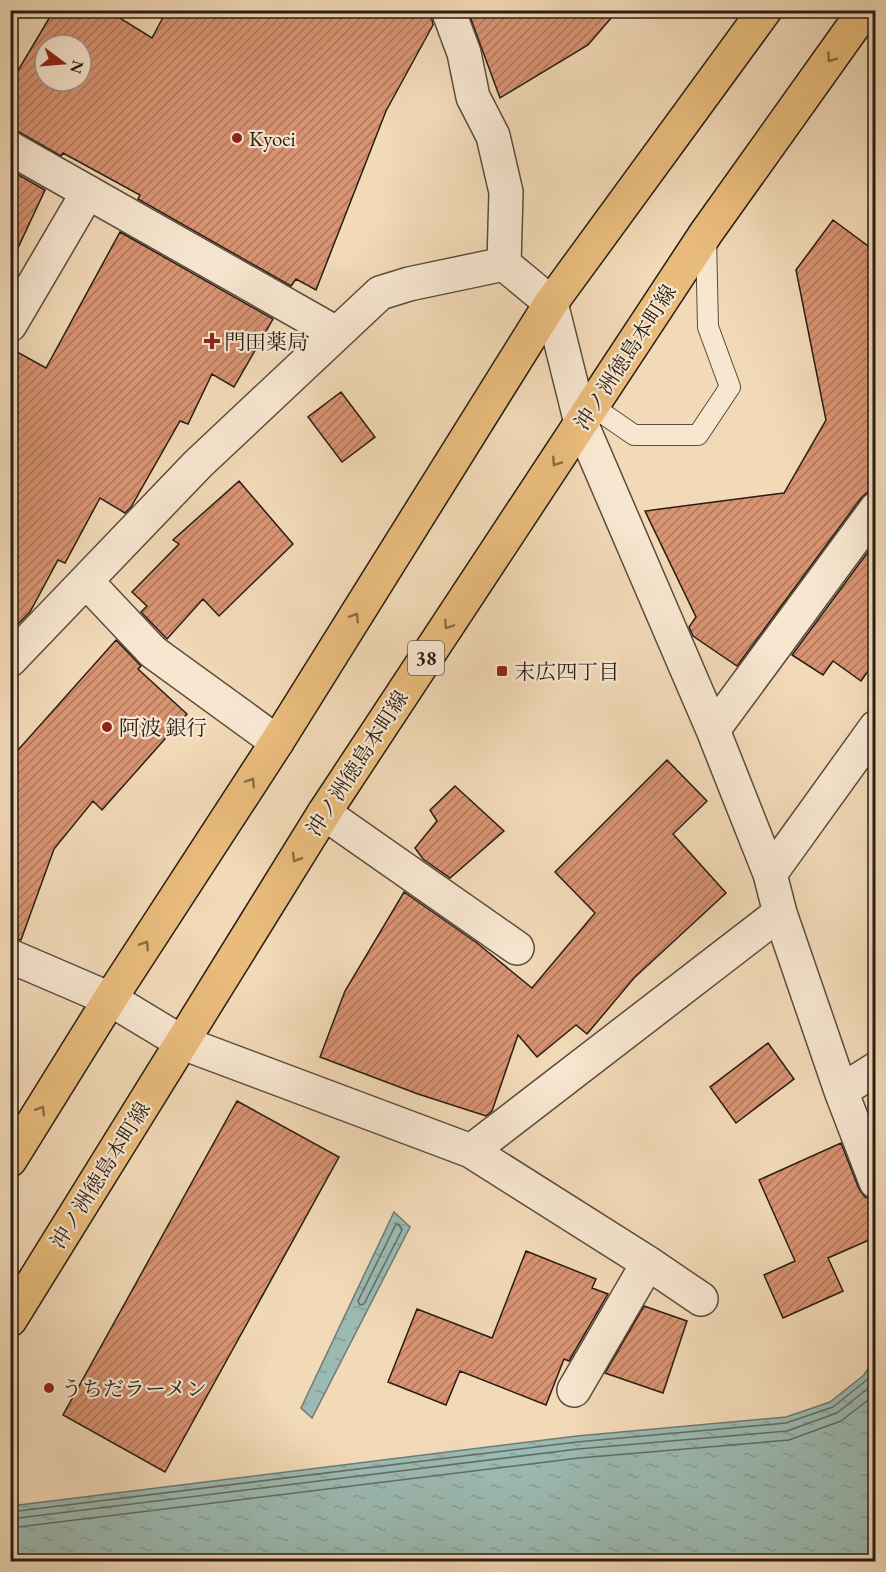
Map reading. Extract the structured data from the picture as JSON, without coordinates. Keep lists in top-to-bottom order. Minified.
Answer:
{"streets":{"main road":["沖ノ洲徳島本町線","38"]},"places":{"other":["Kyoei","阿波 銀行","うちだラーメン"],"health":["門田薬局"],"transit":["末広四丁目"]},"north":"right"}
